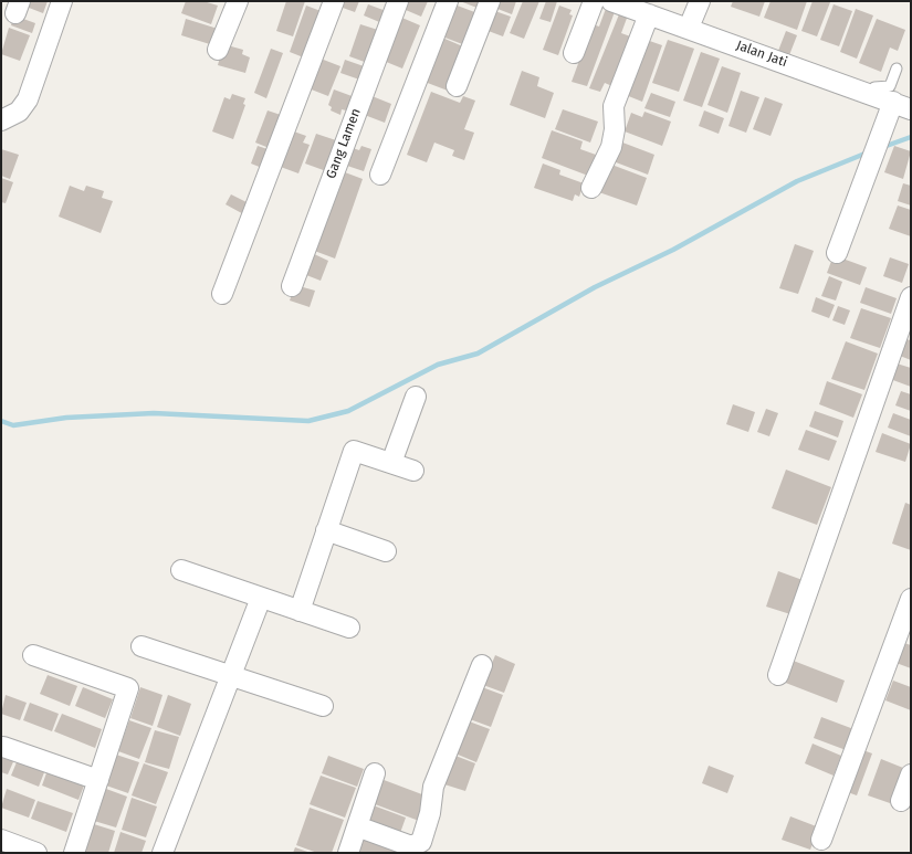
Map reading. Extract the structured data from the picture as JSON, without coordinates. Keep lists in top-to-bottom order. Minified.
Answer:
{"streets":{"street":["Jalan Jati","Gang Lamen"]}}
